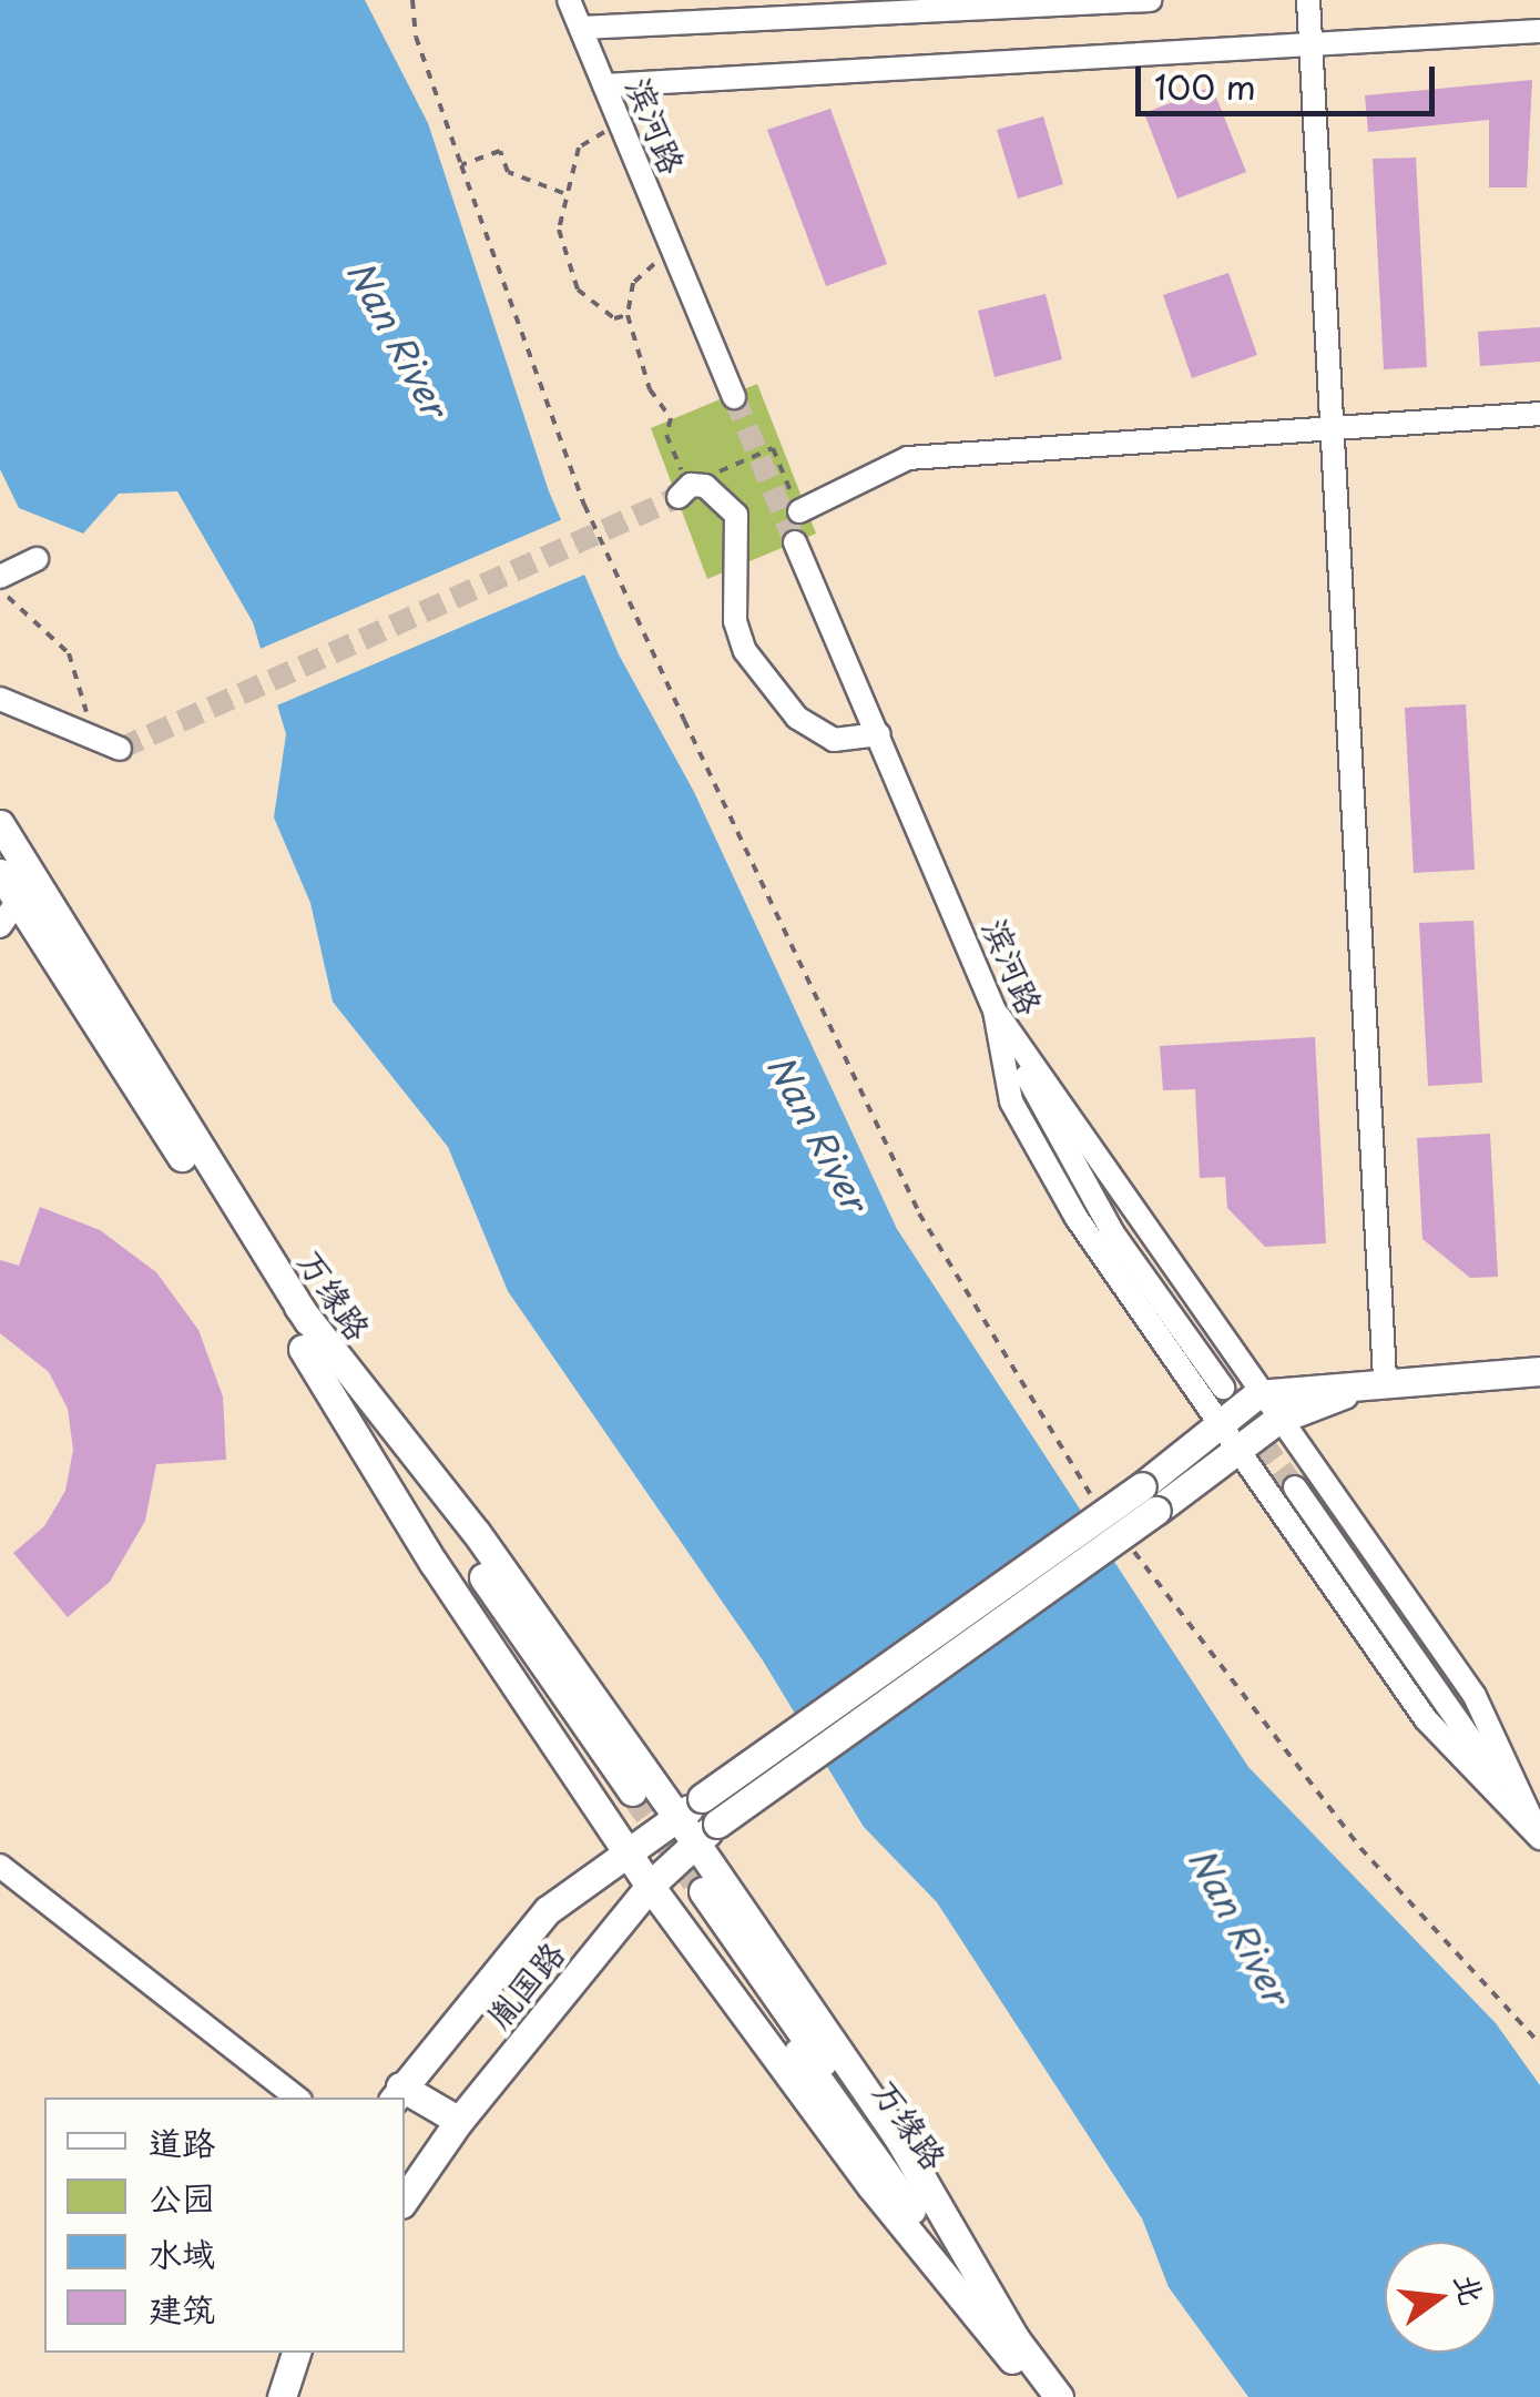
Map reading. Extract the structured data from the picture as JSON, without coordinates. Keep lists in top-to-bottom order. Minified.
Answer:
{"streets":{"main road":["万缘路","胤国路"],"street":["滨河路"]},"water":["Nan River"],"legend":["道路","公园","水域","建筑"],"scale_bar":"100 m","north":"right"}
